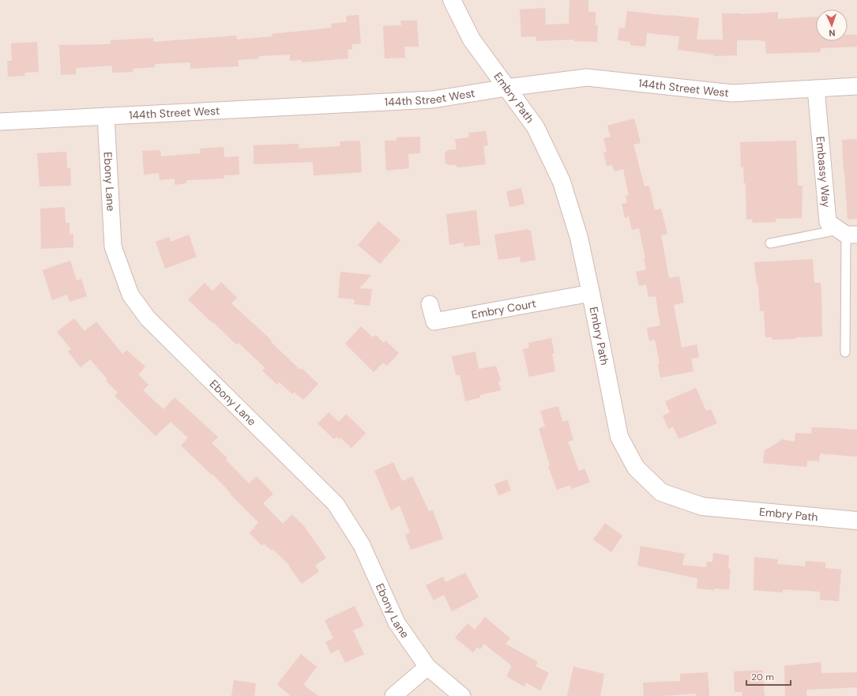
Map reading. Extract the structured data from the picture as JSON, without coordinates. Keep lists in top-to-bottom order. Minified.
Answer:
{"streets":{"street":["144th Street West","Embry Path","Embassy Way","Ebony Lane","Embry Court"]},"crossings":[["144th Street West","Embry Path"],["144th Street West","Embassy Way"],["144th Street West","Ebony Lane"],["Embry Path","Embry Court"]],"scale_bar":"20 m","north":"bottom"}
